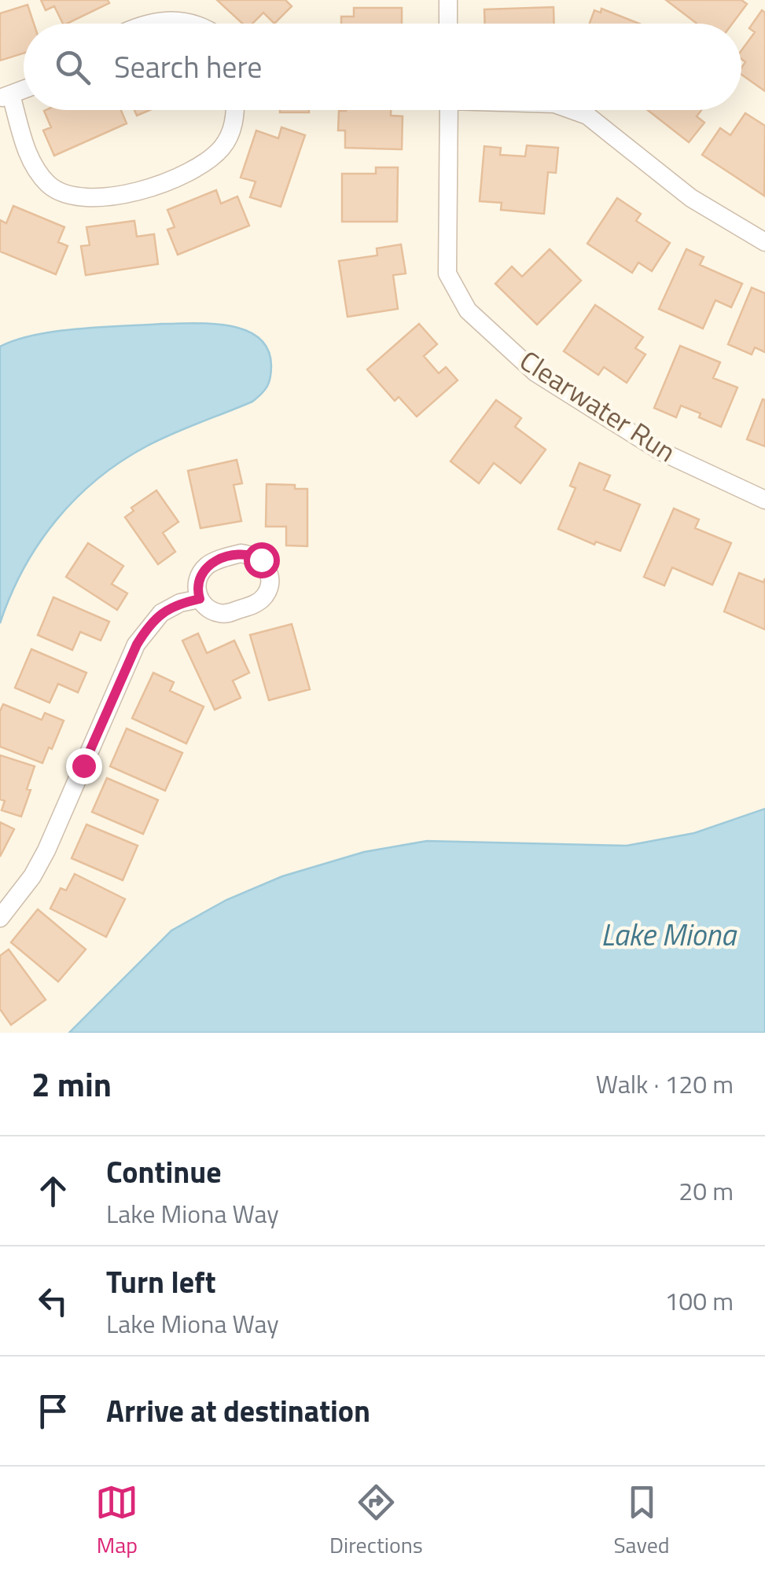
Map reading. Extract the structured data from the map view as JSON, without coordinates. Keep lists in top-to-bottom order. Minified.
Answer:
{"streets":{"street":["Clearwater Run"]},"water":["Lake Miona"],"page":{"search":"Search here","heading":["2 min","Walk · 120 m"],"list":[["Continue","Lake Miona Way","20 m"],["Turn left","Lake Miona Way","100 m"],"Arrive at destination"],"nav":["Map","Directions","Saved"]}}
